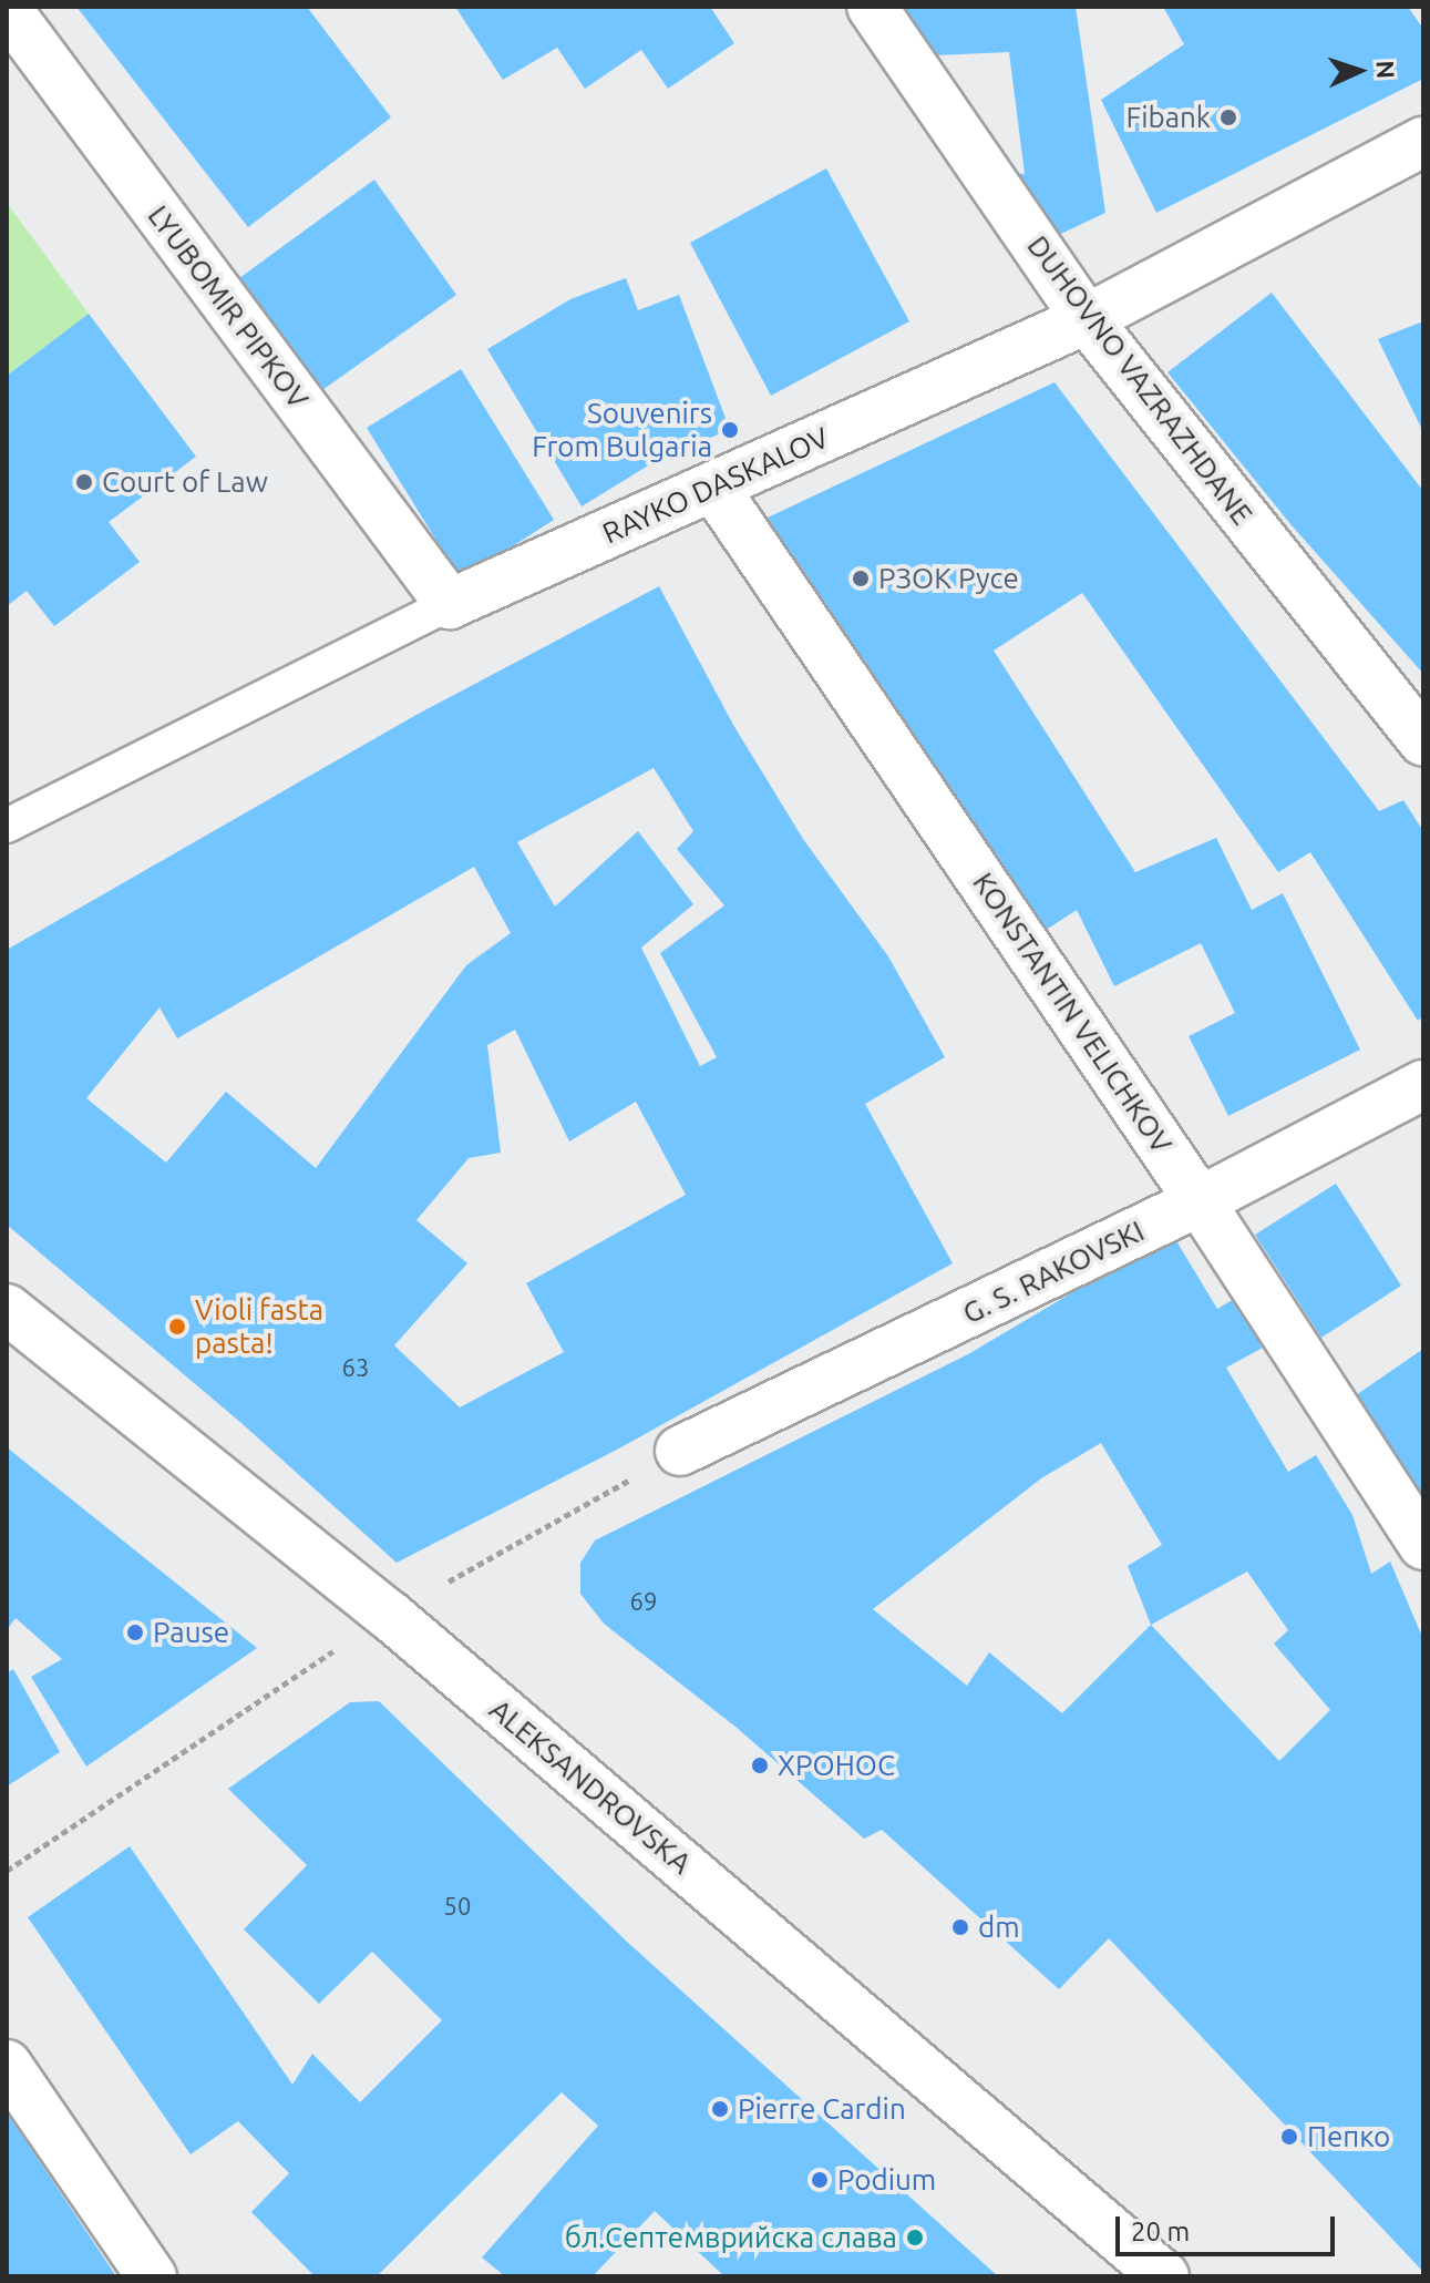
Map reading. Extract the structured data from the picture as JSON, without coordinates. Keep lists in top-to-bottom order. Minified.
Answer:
{"streets":{"street":["LYUBOMIR PIPKOV","DUHOVNO VAZRAZHDANE","RAYKO DASKALOV","KONSTANTIN VELICHKOV","G. S. RAKOVSKI","ALEKSANDROVSKA"]},"crossings":[["LYUBOMIR PIPKOV","RAYKO DASKALOV"],["DUHOVNO VAZRAZHDANE","RAYKO DASKALOV"],["RAYKO DASKALOV","KONSTANTIN VELICHKOV"],["KONSTANTIN VELICHKOV","G. S. RAKOVSKI"]],"places":["Fibank","Souvenirs From Bulgaria","Сourt of Law","РЗОК Русе","Violi fasta pasta!","Pause","XPOHOC","dm","Pierre Cardin","Пепко","Podium","бл.Септемврийска слава"],"house_numbers":["63","69","50"],"scale_bar":"20 m","north":"right"}
